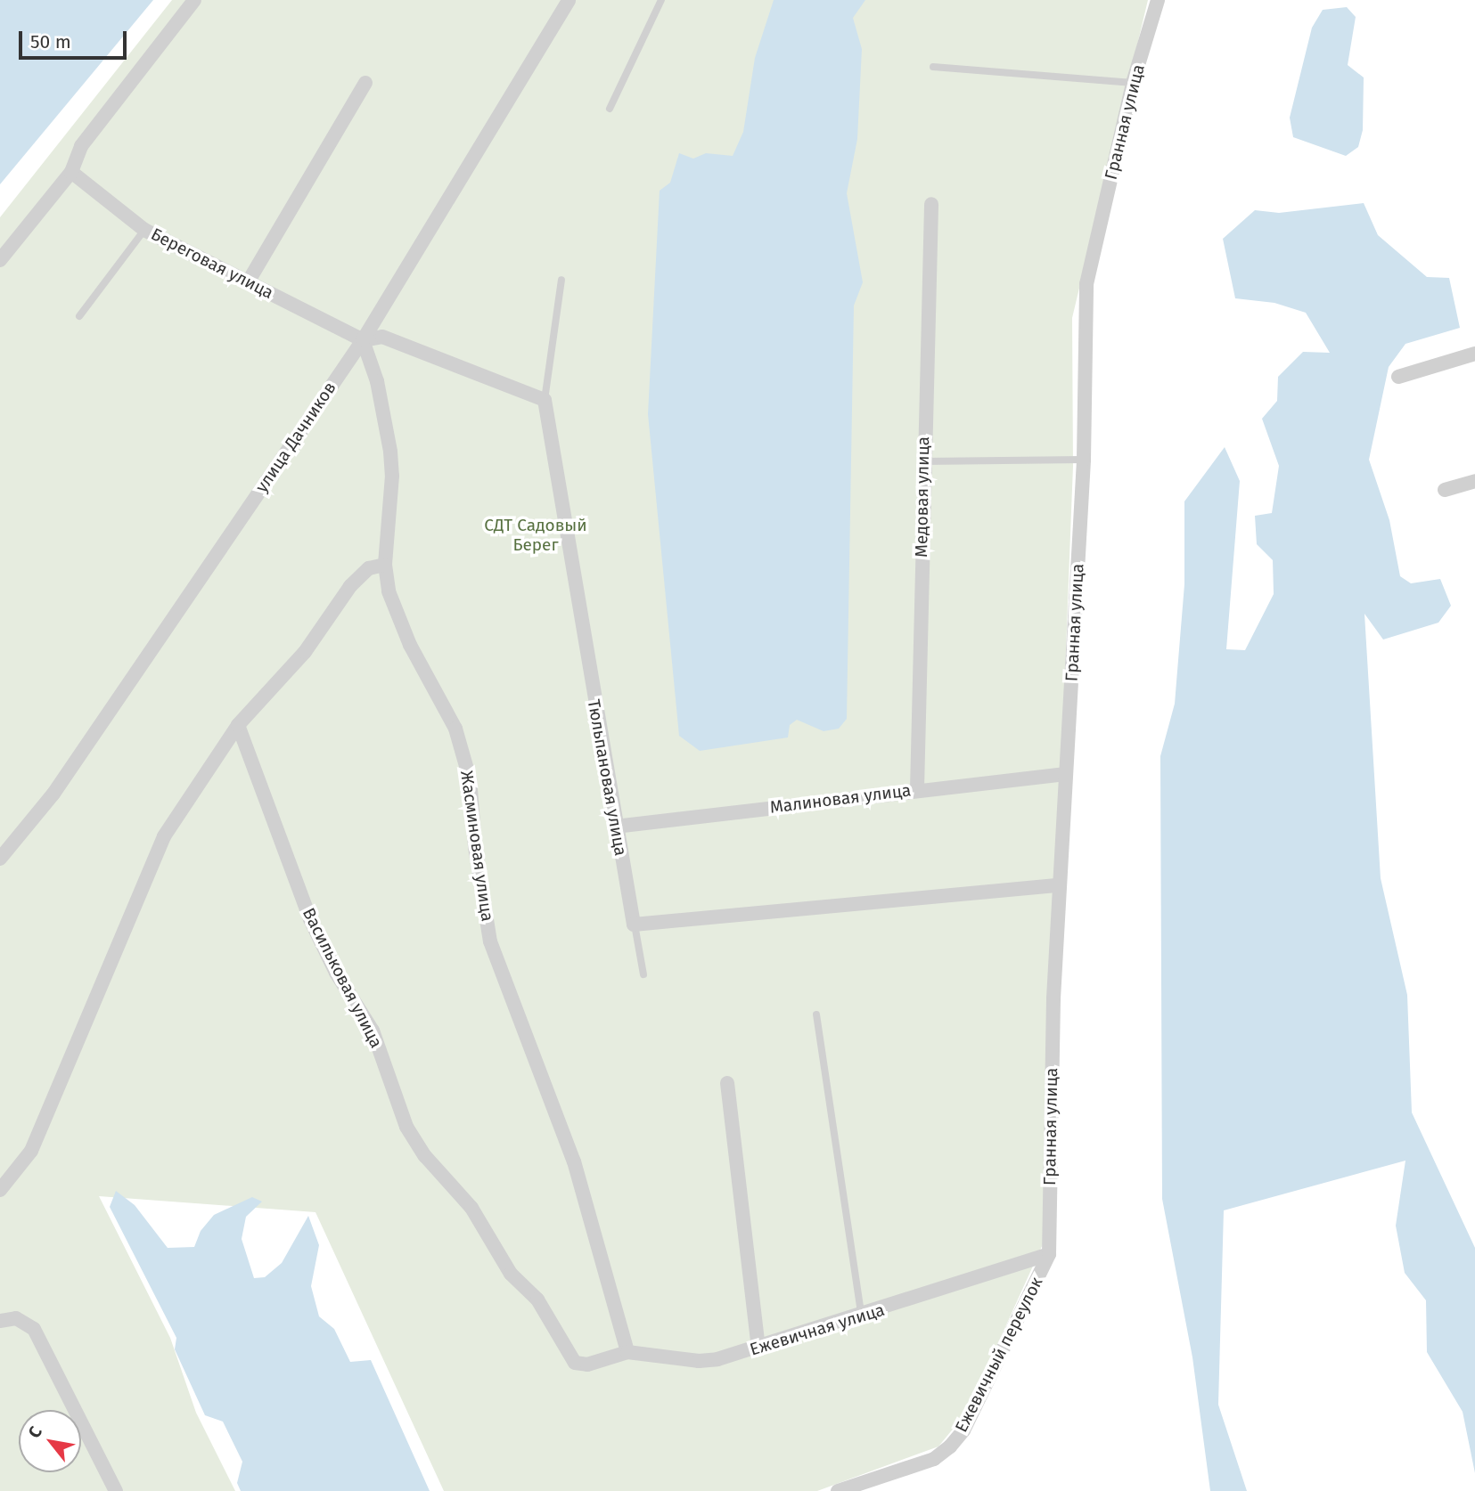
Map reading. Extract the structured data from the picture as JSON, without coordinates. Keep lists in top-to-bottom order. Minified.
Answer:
{"streets":{"street":["Гранная улица","Береговая улица","улица Дачников","Медовая улица","Тюльпановая улица","Малиновая улица","Жасминовая улица","Васильковая улица","Ежевичная улица","Ежевичный переулок"]},"crossings":[["Гранная улица","Малиновая улица"],["Гранная улица","Ежевичная улица"],["Гранная улица","Ежевичный переулок"],["Береговая улица","улица Дачников"],["Береговая улица","Жасминовая улица"],["улица Дачников","Жасминовая улица"],["Медовая улица","Малиновая улица"],["Тюльпановая улица","Малиновая улица"],["Жасминовая улица","Ежевичная улица"],["Васильковая улица","Ежевичная улица"],["Ежевичная улица","Ежевичный переулок"]],"parks":["СДТ Садовый Берег"],"scale_bar":"50 m","north":"top left"}
